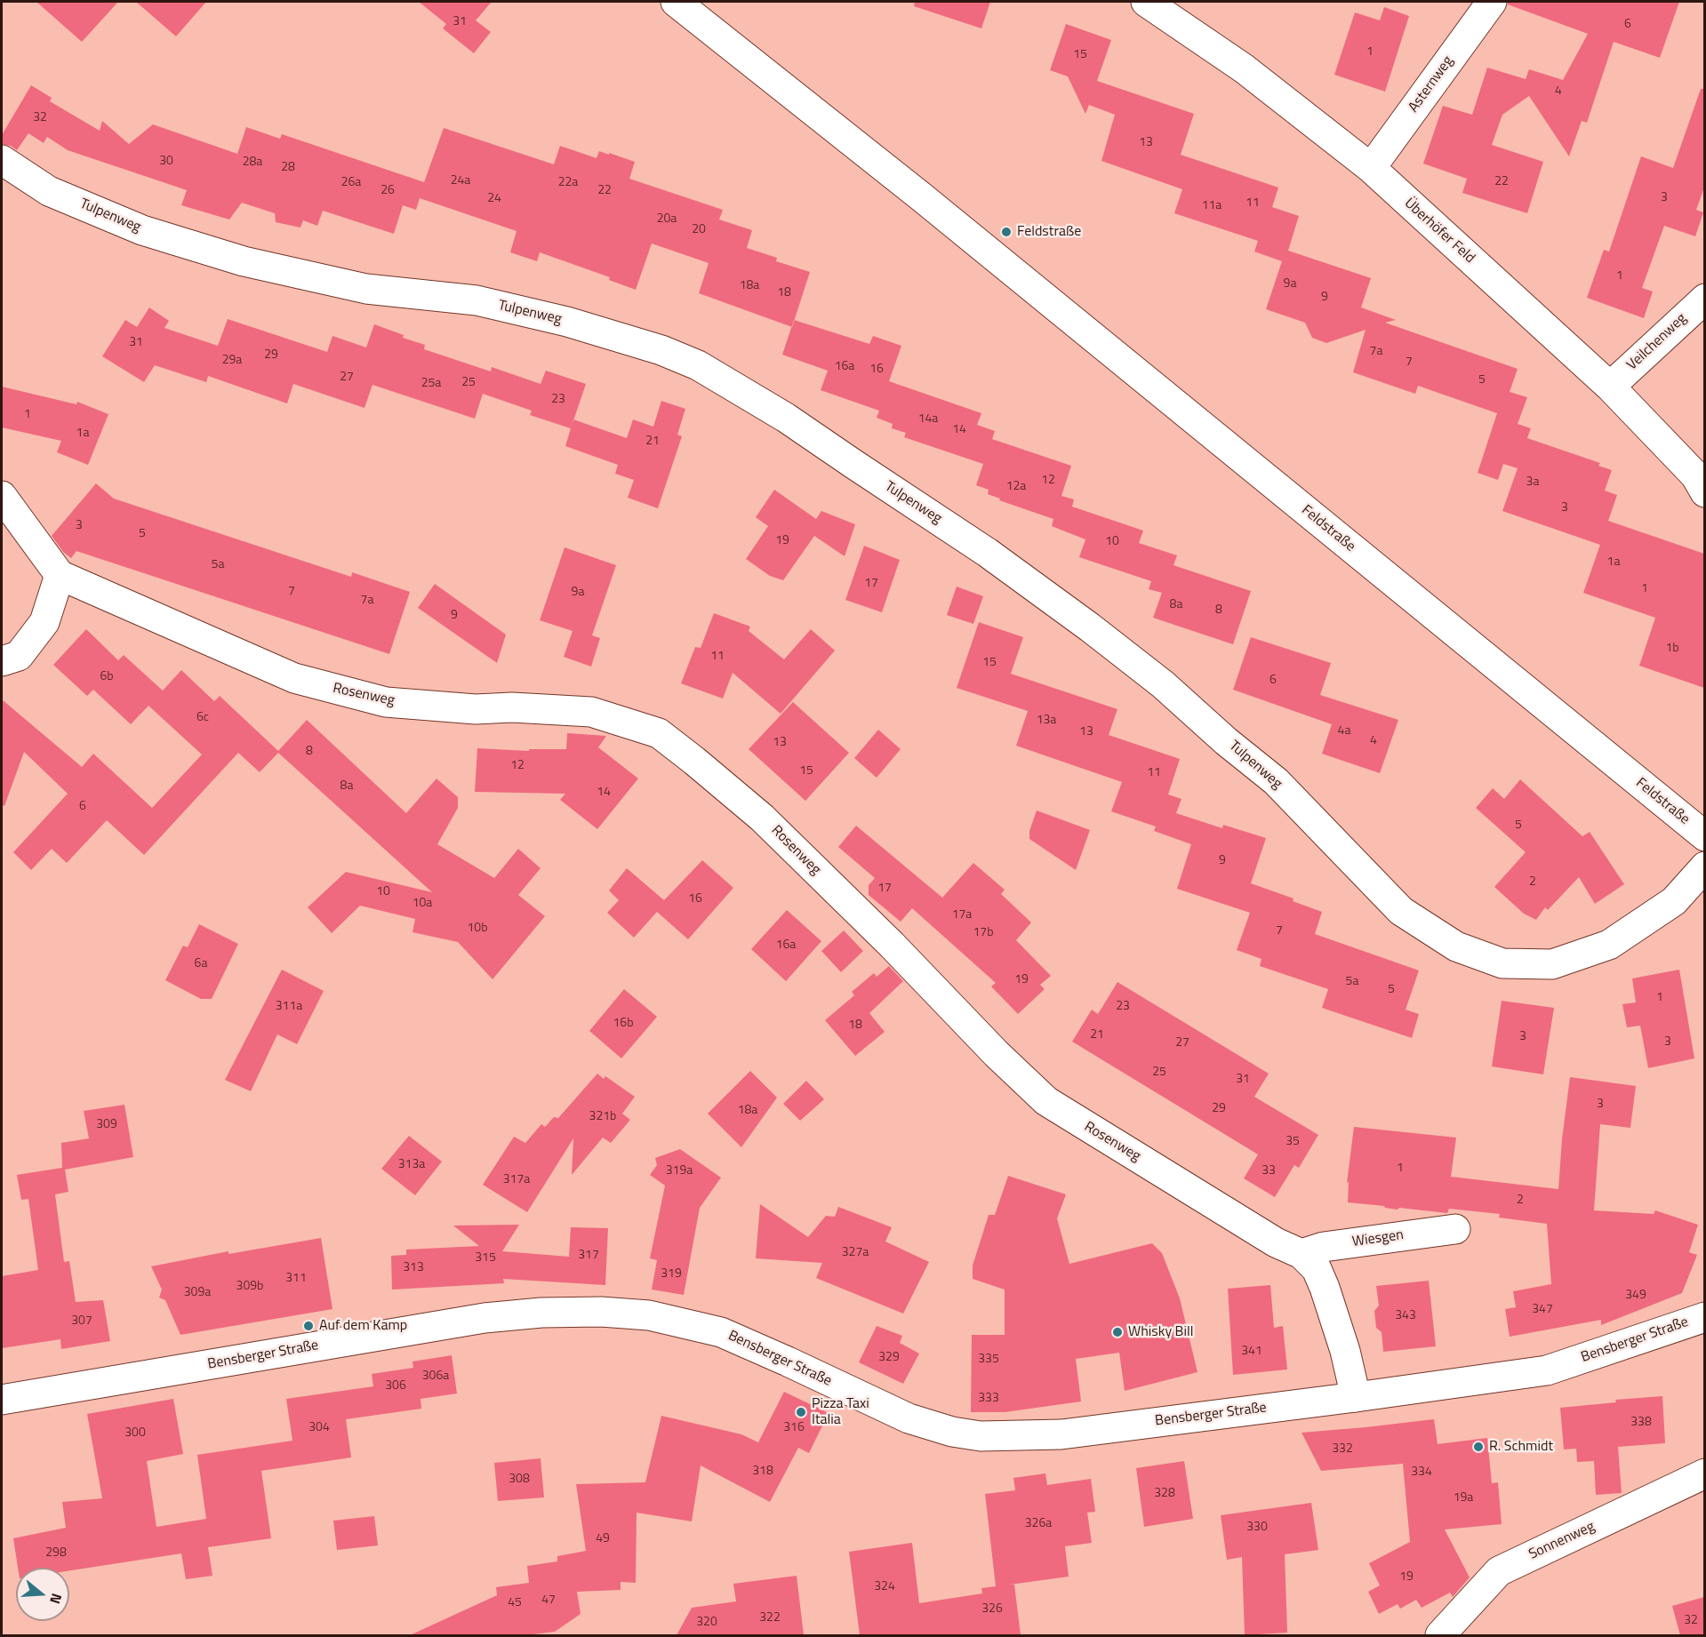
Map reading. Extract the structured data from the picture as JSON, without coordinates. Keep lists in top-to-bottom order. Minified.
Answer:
{"streets":{"street":["Asternweg","Tulpenweg","Überhöfer Feld","Veilchenweg","Feldstraße","Rosenweg","Wiesgen","Bensberger Straße","Sonnenweg"]},"crossings":[["Asternweg","Überhöfer Feld"],["Überhöfer Feld","Veilchenweg"],["Rosenweg","Wiesgen"],["Rosenweg","Bensberger Straße"]],"places":["Feldstraße","Auf dem Kamp","Whisky Bill","Pizza Taxi Italia","R. Schmidt"],"house_numbers":["31","6","1","15","4","32","13","30","28a","28","24a","22","26a","22a","26","22","3","24","11","11a","20a","20","1","9a","18a","18","9","31","7a","29","29a","7","16a","16","27","5","25","25a","23","1","14a","14","1a","21","12","3a","12a","3","3","5","19","10","1a","5a","17","1","7","9a","7a","8a","8","9","1b","11","15","6b","6","6c","13a","4a","13","4","13","8","12","15","11","8a","14","6","5","9","2","17","10","16","10a","17a","10b","7","17b","16a","6a","19","5a","5","1","311a","23","16b","18","21","3","3","27","25","31","3","29","18a","321b","309","35","313a","1","319a","33","317a","2","327a","317","315","313","319","311","309b","309a","349","347","343","307","341","329","335","306a","306","333","338","304","316","300","332","318","334","308","328","19a","326a","330","49","298","19","324","47","45","326","322","32","320"],"north":"right"}
